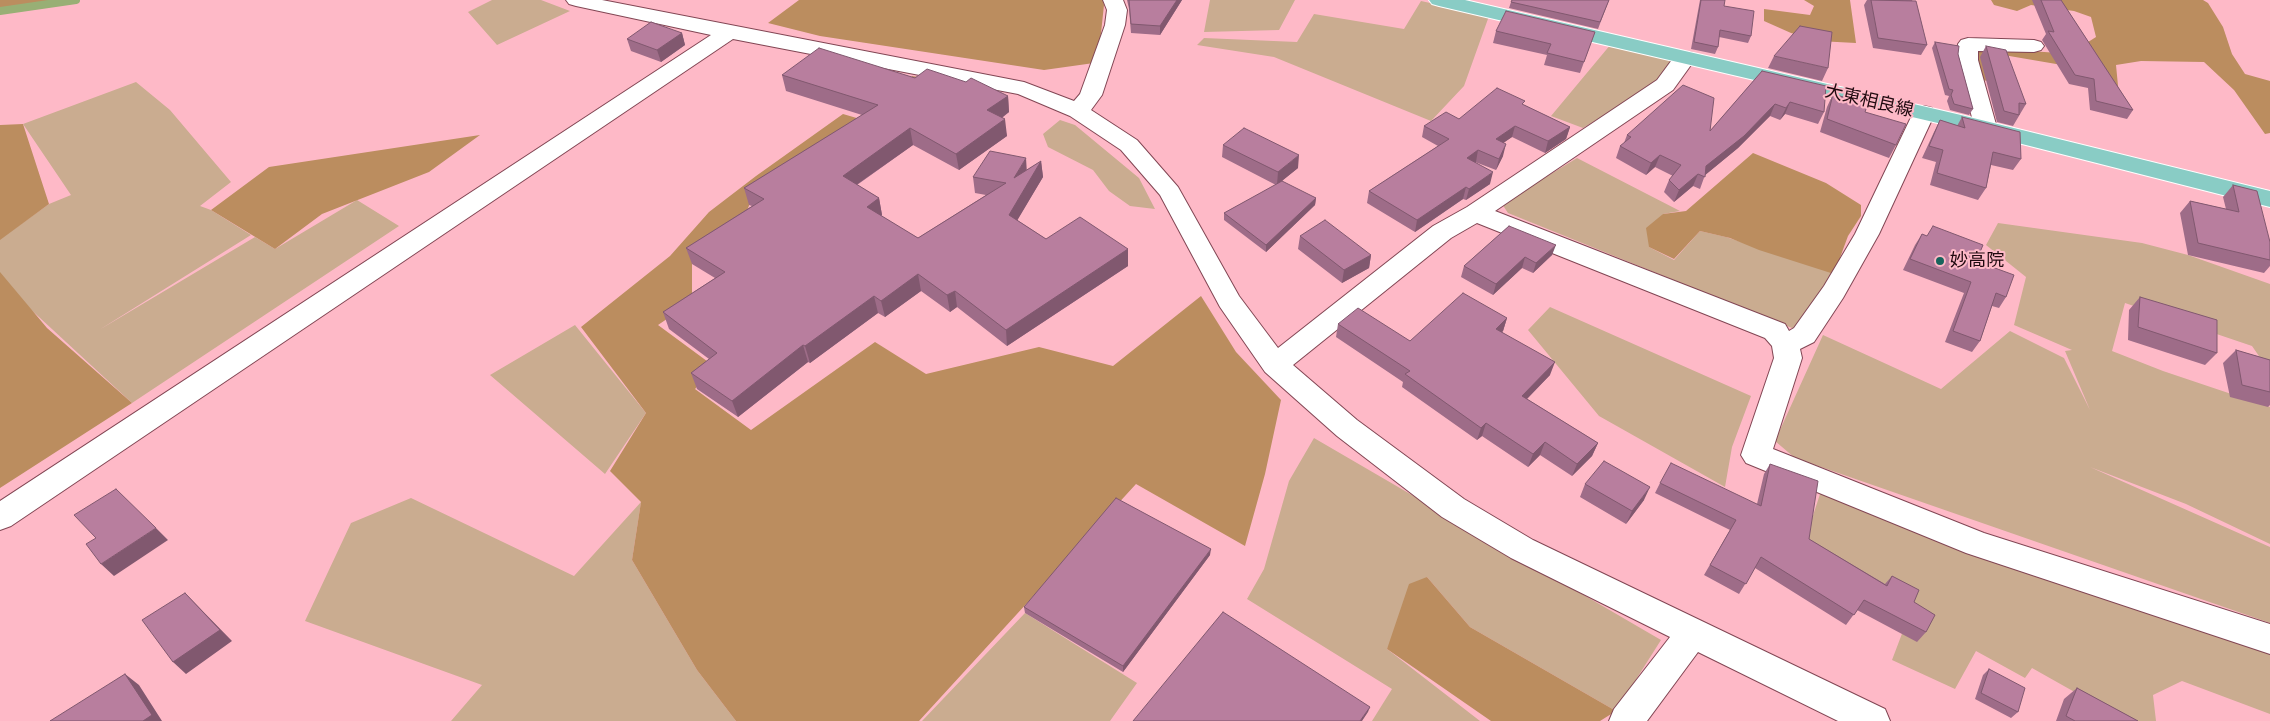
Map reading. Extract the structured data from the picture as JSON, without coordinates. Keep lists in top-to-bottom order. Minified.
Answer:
{"streets":{"main road":["大東相良線"]},"places":["妙高院"]}
